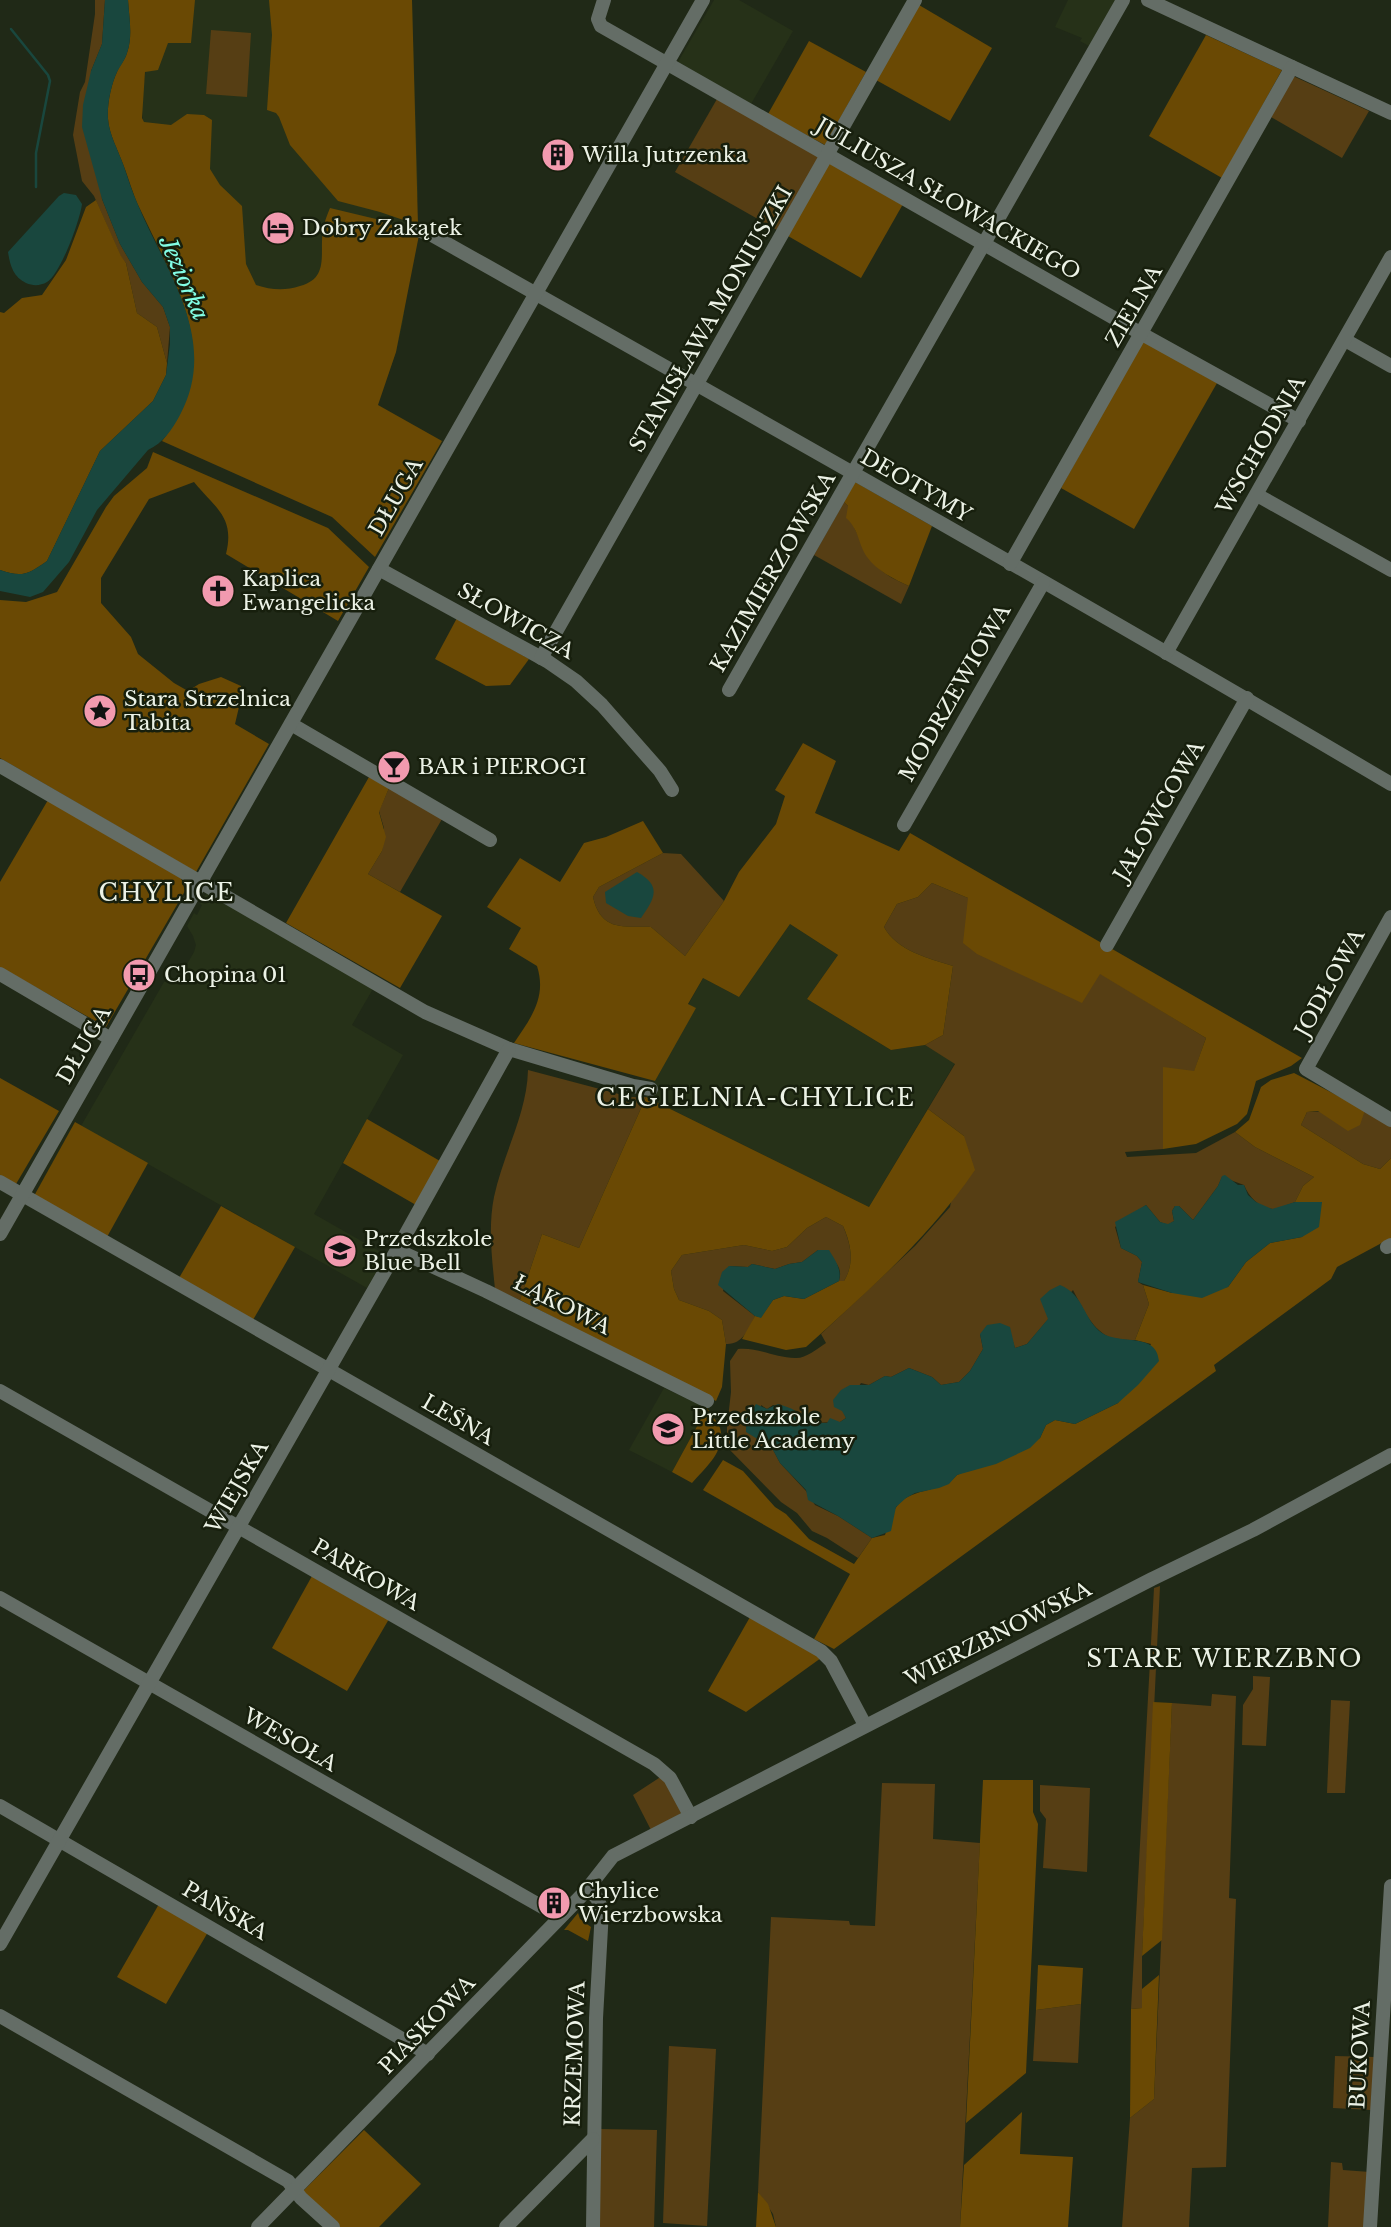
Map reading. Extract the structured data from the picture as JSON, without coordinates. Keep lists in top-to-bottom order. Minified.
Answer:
{"streets":{"street":["JULIUSZA SŁOWACKIEGO","ZIELNA","STANISŁAWA MONIUSZKI","WSCHODNIA","DEOTYMY","DŁUGA","KAZIMIERZOWSKA","SŁOWICZA","MODRZEWIOWA","JAŁOWCOWA","JODŁOWA","ŁĄKOWA","LEŚNA","WIEJSKA","PARKOWA","WIERZBNOWSKA","WESOŁA","PAŃSKA","PIASKOWA","KRZEMOWA","BUKOWA"]},"crossings":[["JULIUSZA SŁOWACKIEGO","ZIELNA"],["JULIUSZA SŁOWACKIEGO","STANISŁAWA MONIUSZKI"],["JULIUSZA SŁOWACKIEGO","WSCHODNIA"],["JULIUSZA SŁOWACKIEGO","DŁUGA"],["JULIUSZA SŁOWACKIEGO","KAZIMIERZOWSKA"],["ZIELNA","DEOTYMY"],["STANISŁAWA MONIUSZKI","DEOTYMY"],["STANISŁAWA MONIUSZKI","SŁOWICZA"],["WSCHODNIA","DEOTYMY"],["DEOTYMY","DŁUGA"],["DEOTYMY","KAZIMIERZOWSKA"],["DEOTYMY","MODRZEWIOWA"],["DEOTYMY","JAŁOWCOWA"],["DŁUGA","SŁOWICZA"],["DŁUGA","LEŚNA"],["ŁĄKOWA","WIEJSKA"],["LEŚNA","WIEJSKA"],["LEŚNA","WIERZBNOWSKA"],["WIEJSKA","PARKOWA"],["WIEJSKA","WESOŁA"],["WIEJSKA","PAŃSKA"],["PARKOWA","WIERZBNOWSKA"],["WIERZBNOWSKA","PIASKOWA"],["WESOŁA","PIASKOWA"],["PAŃSKA","PIASKOWA"],["PIASKOWA","KRZEMOWA"]],"districts":["CHYLICE","CEGIELNIA-CHYLICE","STARE WIERZBNO"],"water":["Jeziorka"],"places":{"building":["Willa Jutrzenka","Chylice Wierzbowska"],"hotel":["Dobry Zakątek"],"church":["Kaplica Ewangelicka"],"place":["Stara Strzelnica Tabita"],"bar":["BAR i PIEROGI"],"bus stop":["Chopina 01"],"school or university":["Przedszkole Blue Bell","Przedszkole Little Academy"]}}
